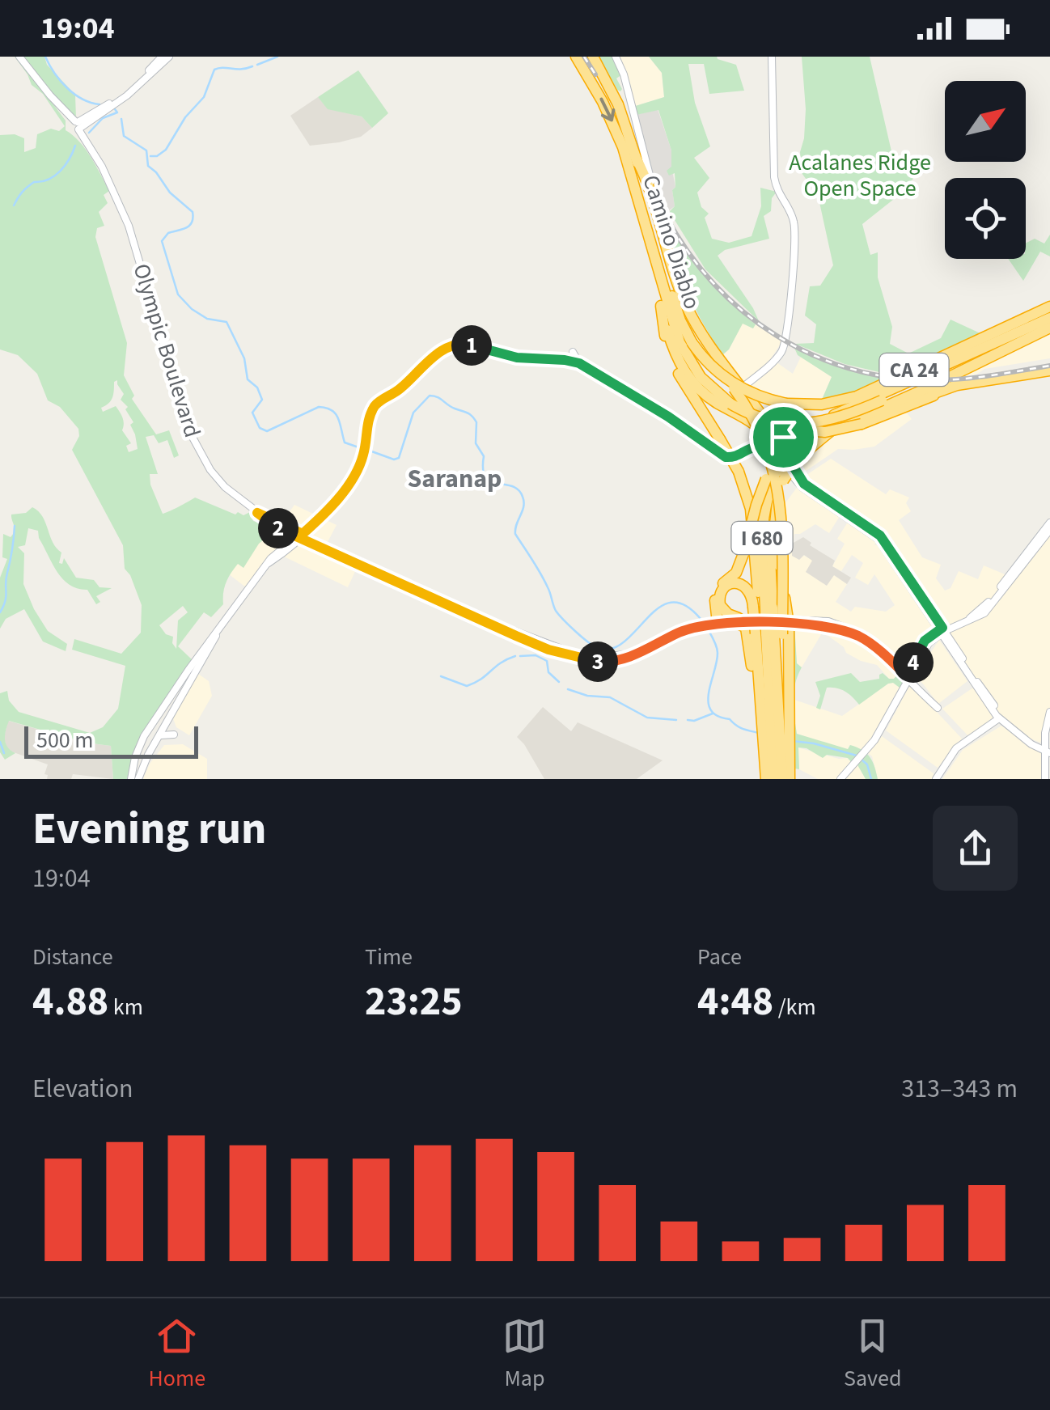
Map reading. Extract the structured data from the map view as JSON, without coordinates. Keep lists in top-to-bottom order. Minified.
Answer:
{"streets":{"highway":["CA 24","I 680"],"main road":["Camino Diablo","Olympic Boulevard"]},"crossings":[["Camino Diablo","I 680"],["Olympic Boulevard","I 680"]],"districts":["Saranap"],"parks":["Acalanes Ridge Open Space"],"scale_bar":"500 m","north":"top right","page":{"status":"19:04","pins":["1","2","3","4"],"scale":"500 m","heading":["Evening run","19:04"],"stats":[["Distance","4.88 km"],["Time","23:25"],["Pace","4:48 /km"]],"chart":["Elevation","313–343 m"],"tabs":["Home","Map","Saved"]}}
